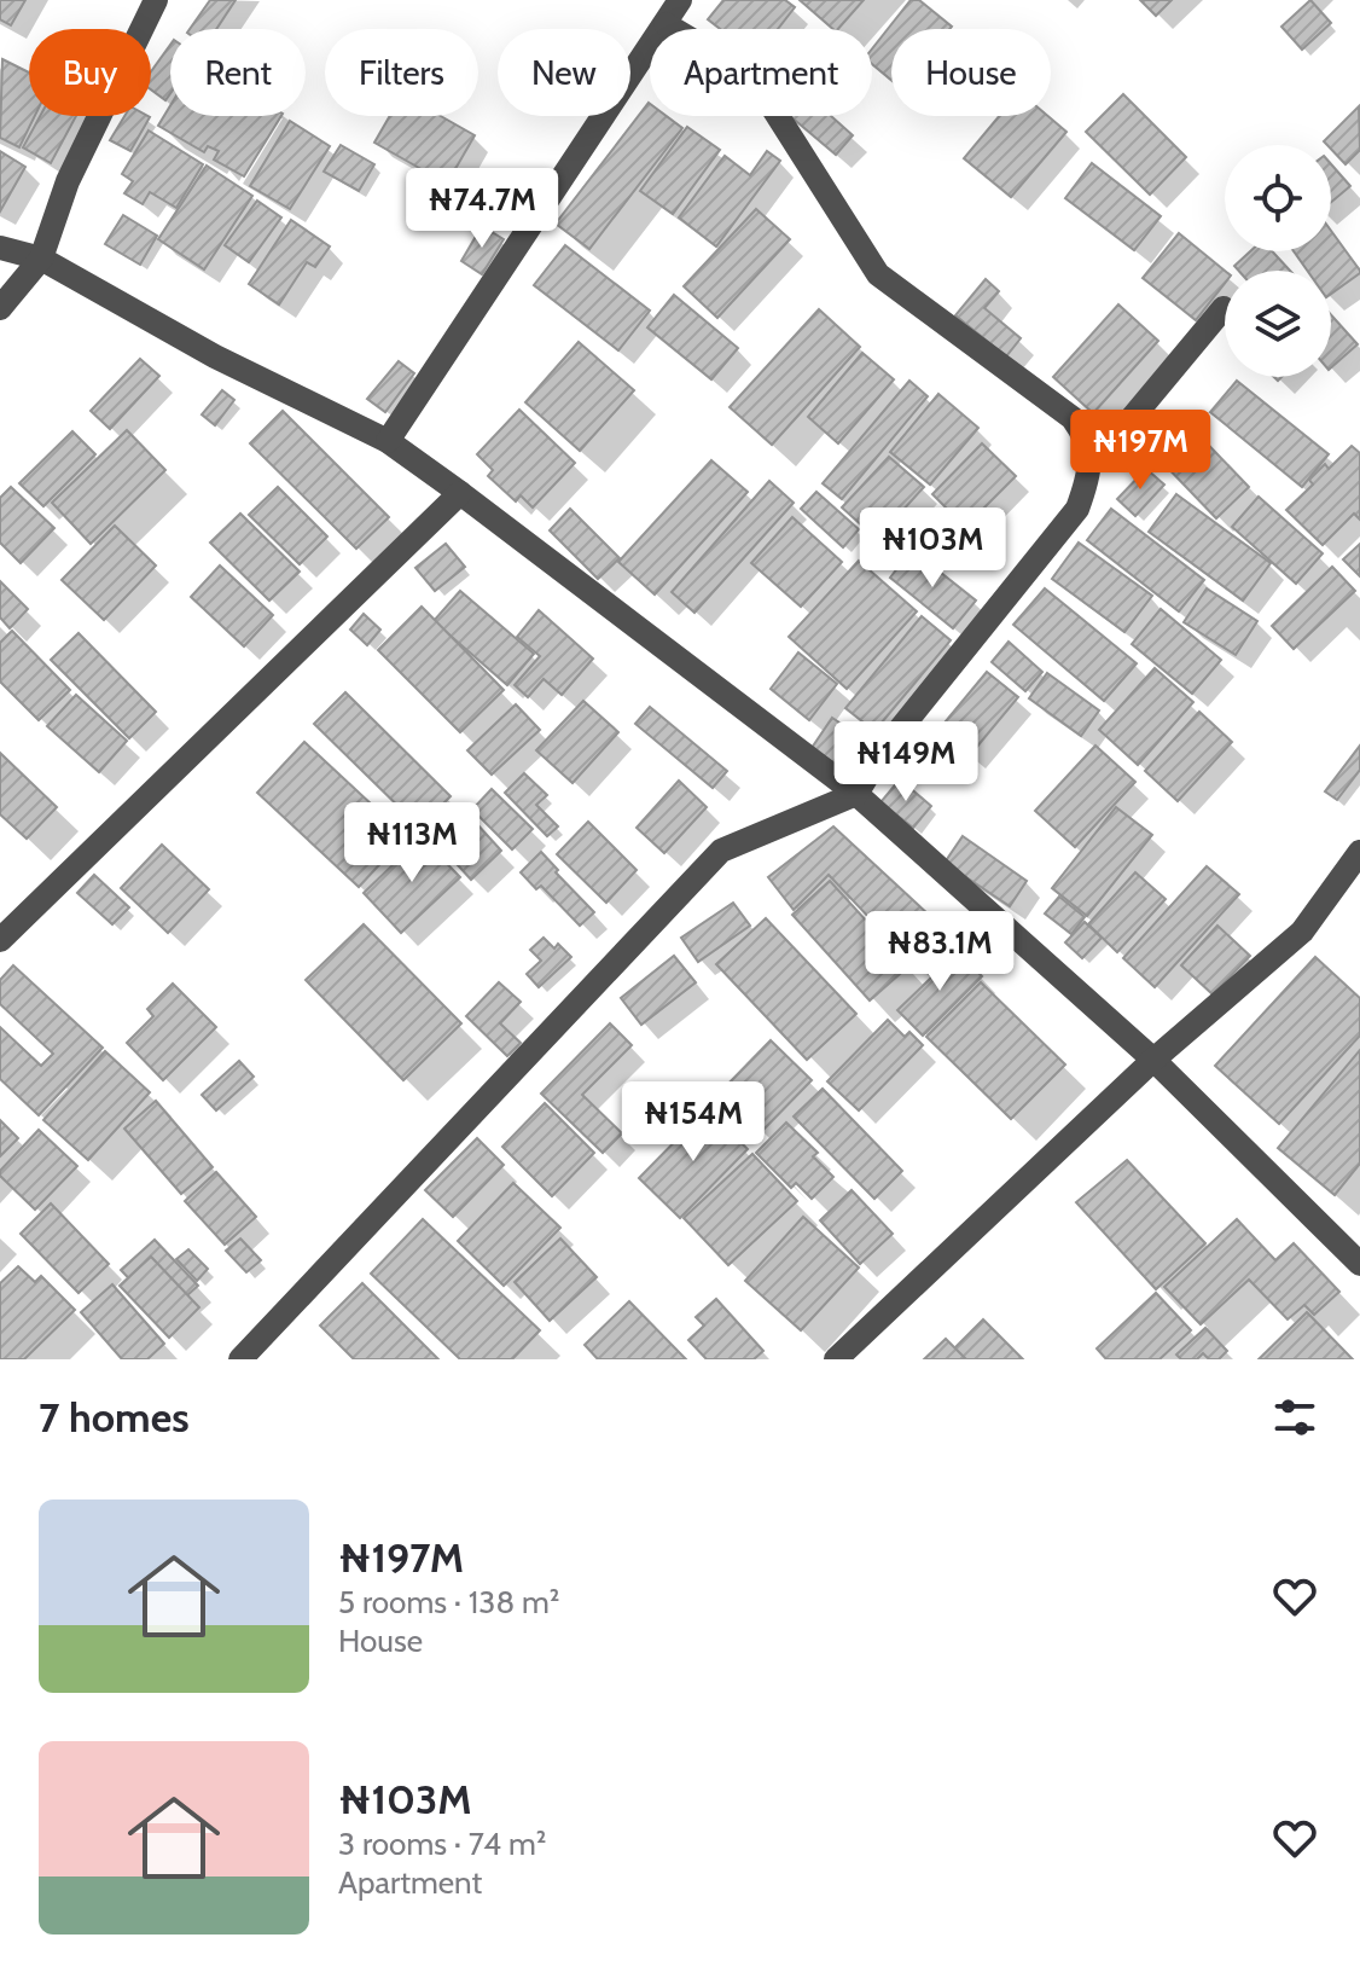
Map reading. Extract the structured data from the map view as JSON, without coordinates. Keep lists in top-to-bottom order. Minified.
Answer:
{"page":{"chip":["Buy","Rent","Filters","New","Apartment","House"],"price":["₦74.7M","₦197M","₦103M","₦149M","₦113M","₦83.1M","₦154M"],"heading":"7 homes","list":[{"name":"₦197M","note":"5 rooms · 138 m² · House"},{"name":"₦103M","note":"3 rooms · 74 m² · Apartment"}]}}
